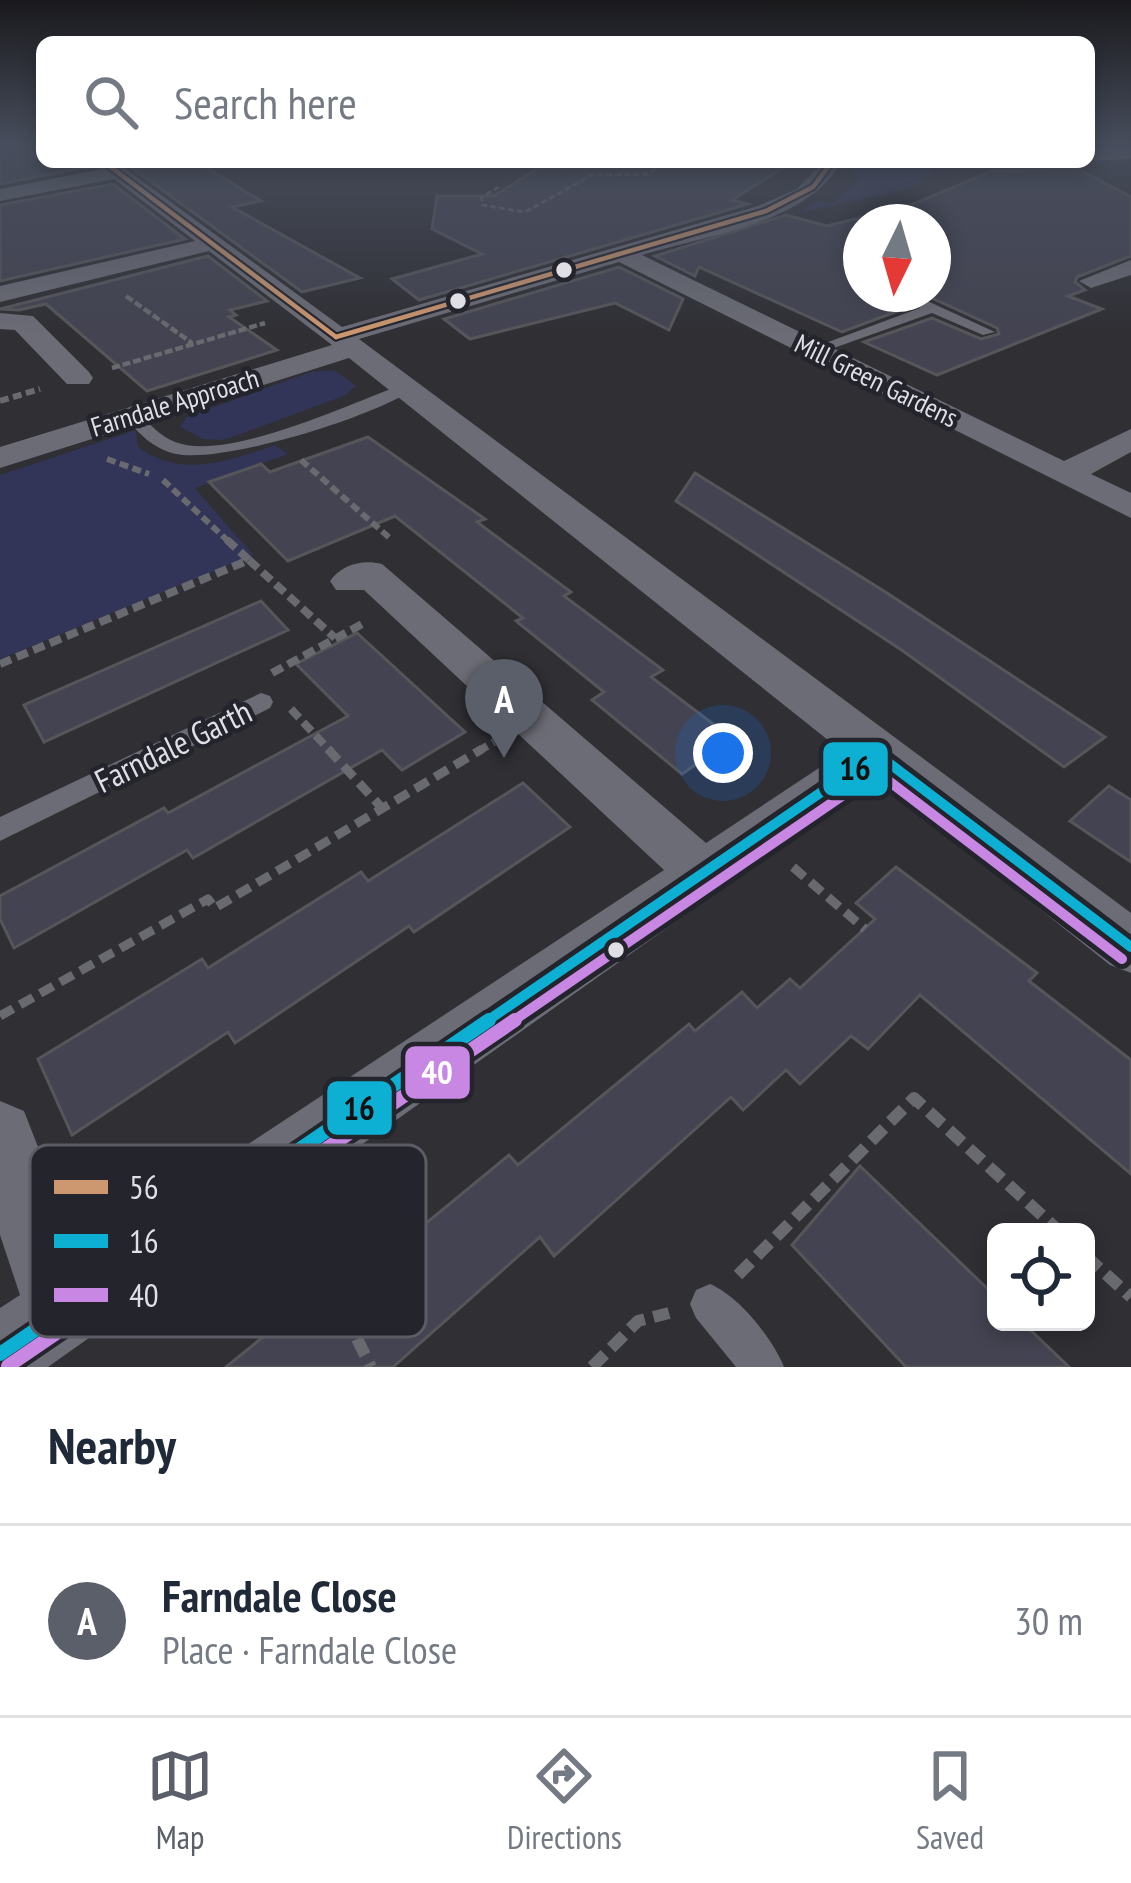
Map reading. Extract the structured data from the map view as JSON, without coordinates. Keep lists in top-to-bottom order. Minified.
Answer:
{"streets":{"street":["Mill Green Gardens","Farndale Approach"],"lane":["Farndale Garth"]},"crossings":[["Mill Green Gardens","Farndale Approach"]],"lines":["transit line 56","transit line 16","transit line 40"],"legend":["56","16","40"],"north":"bottom","page":{"search":"Search here","pins":"A","heading":"Nearby","list":[{"mark":"A","name":"Farndale Close","note":"Place · Farndale Close","value":"30 m"}],"nav":["Map","Directions","Saved"]}}
